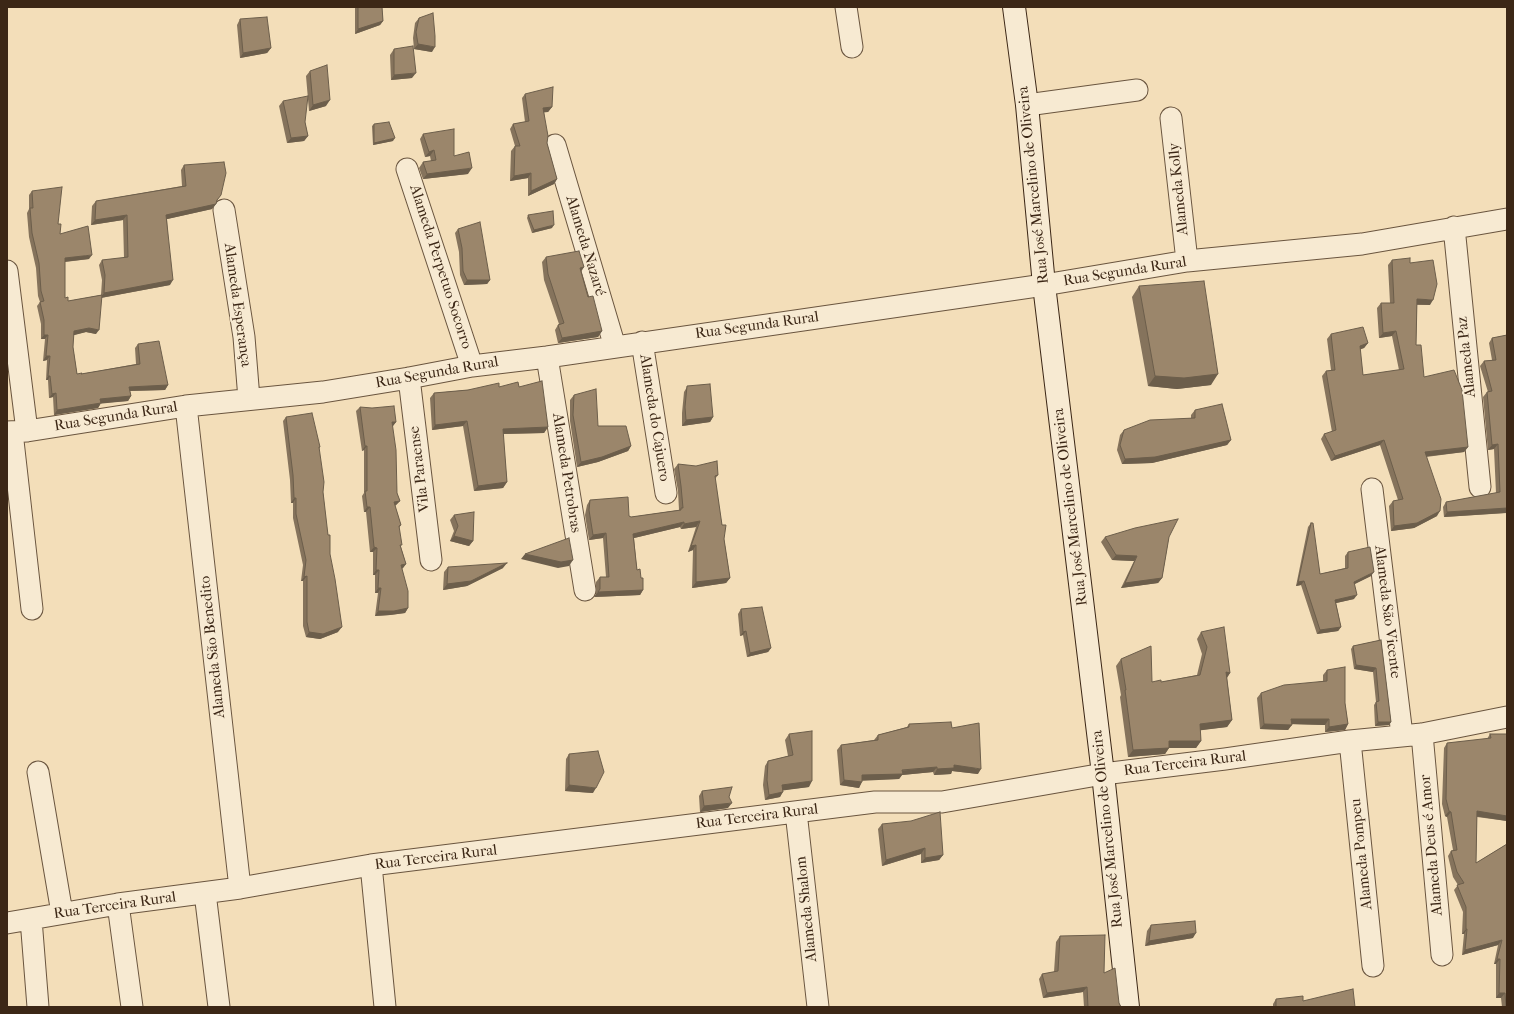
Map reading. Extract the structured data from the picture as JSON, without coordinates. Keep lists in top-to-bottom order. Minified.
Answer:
{"streets":{"street":["Rua José Marcelino de Oliveira","Alameda Kolly","Alameda Nazaré","Alameda Perpetuo Socorro","Rua Segunda Rural","Alameda Esperança","Alameda Paz","Alameda do Cajuero","Vila Paraense","Alameda Petrobras","Alameda São Vicente","Alameda São Benedito","Rua Terceira Rural","Alameda Deus é Amor","Alameda Pompeu","Alameda Shalom"]},"crossings":[["Rua José Marcelino de Oliveira","Rua Segunda Rural"],["Rua José Marcelino de Oliveira","Rua Terceira Rural"],["Alameda Kolly","Rua Segunda Rural"],["Alameda Nazaré","Rua Segunda Rural"],["Alameda Perpetuo Socorro","Rua Segunda Rural"],["Rua Segunda Rural","Alameda Esperança"],["Rua Segunda Rural","Alameda Paz"],["Rua Segunda Rural","Alameda do Cajuero"],["Rua Segunda Rural","Vila Paraense"],["Rua Segunda Rural","Alameda Petrobras"],["Rua Segunda Rural","Alameda São Benedito"],["Alameda São Vicente","Rua Terceira Rural"],["Alameda São Vicente","Alameda Deus é Amor"],["Alameda São Benedito","Rua Terceira Rural"],["Rua Terceira Rural","Alameda Deus é Amor"],["Rua Terceira Rural","Alameda Pompeu"],["Rua Terceira Rural","Alameda Shalom"]]}
